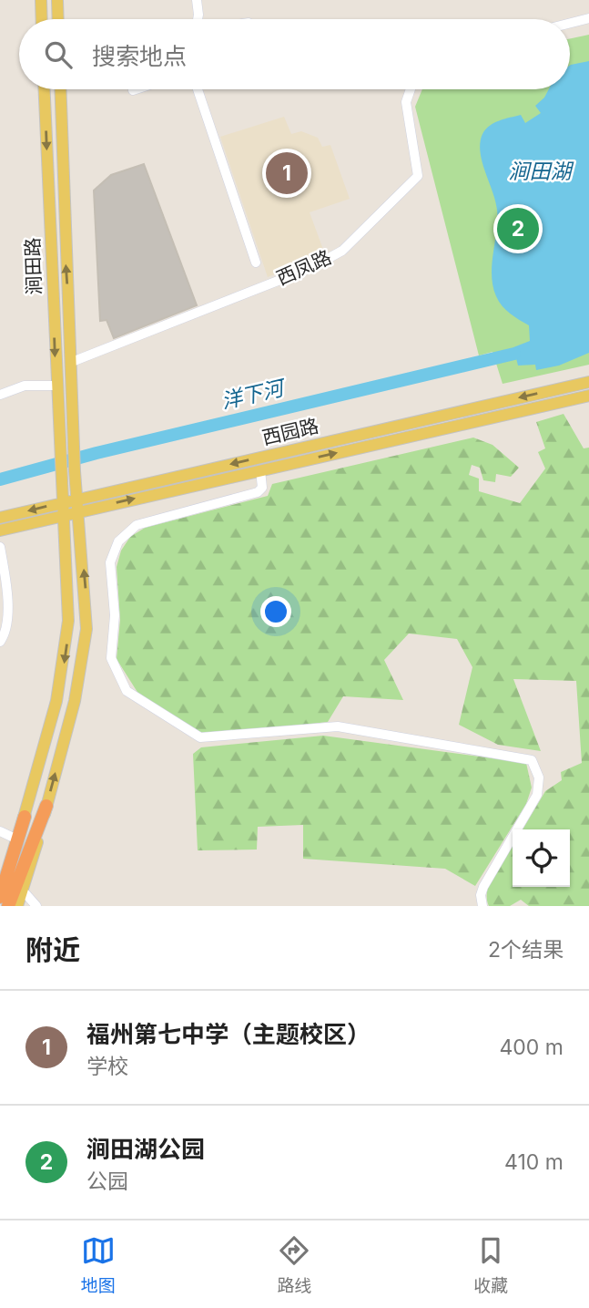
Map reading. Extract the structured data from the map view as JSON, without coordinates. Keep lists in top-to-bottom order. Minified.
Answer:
{"streets":{"main road":["涧田路","西园路"],"street":["西凤路"]},"crossings":[["涧田路","西凤路"],["涧田路","西园路"]],"water":["涧田湖","洋下河"],"page":{"search":"搜索地点","pins":["1","2"],"heading":["附近","2个结果"],"list":[{"mark":"1","name":"福州第七中学（主题校区）","note":"学校","value":"400 m"},{"mark":"2","name":"涧田湖公园","note":"公园","value":"410 m"}],"nav":["地图","路线","收藏"]}}
